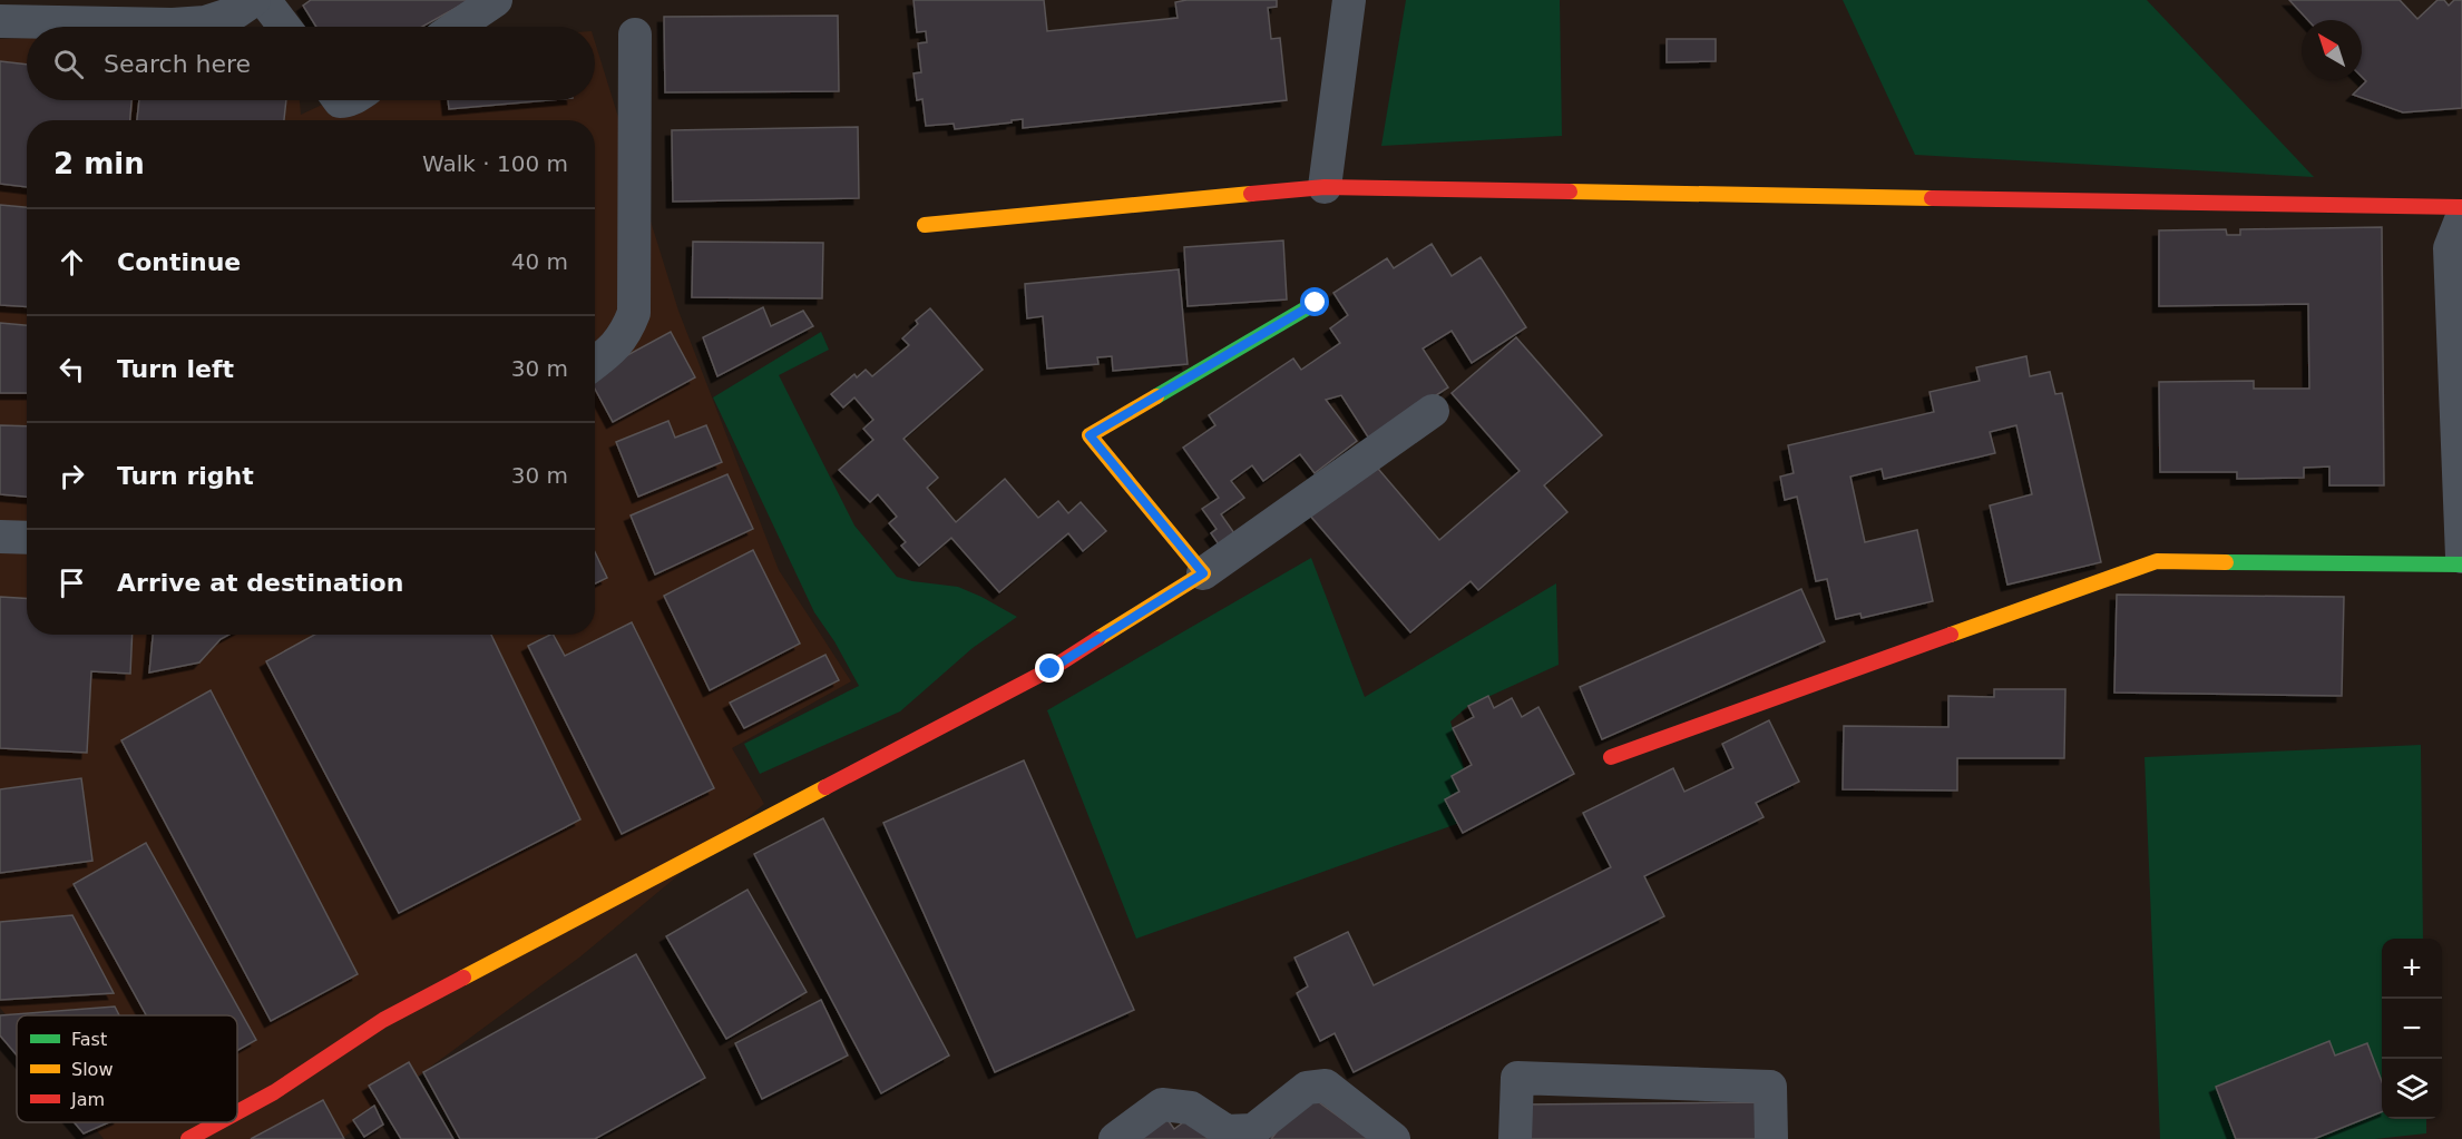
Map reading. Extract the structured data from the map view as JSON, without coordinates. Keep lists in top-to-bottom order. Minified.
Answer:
{"legend":["Fast","Slow","Jam"],"north":"top left","page":{"search":"Search here","heading":["2 min","Walk · 100 m"],"list":[["Continue","40 m"],["Turn left","30 m"],["Turn right","30 m"],"Arrive at destination"],"map_buttons":["+","−"]}}
